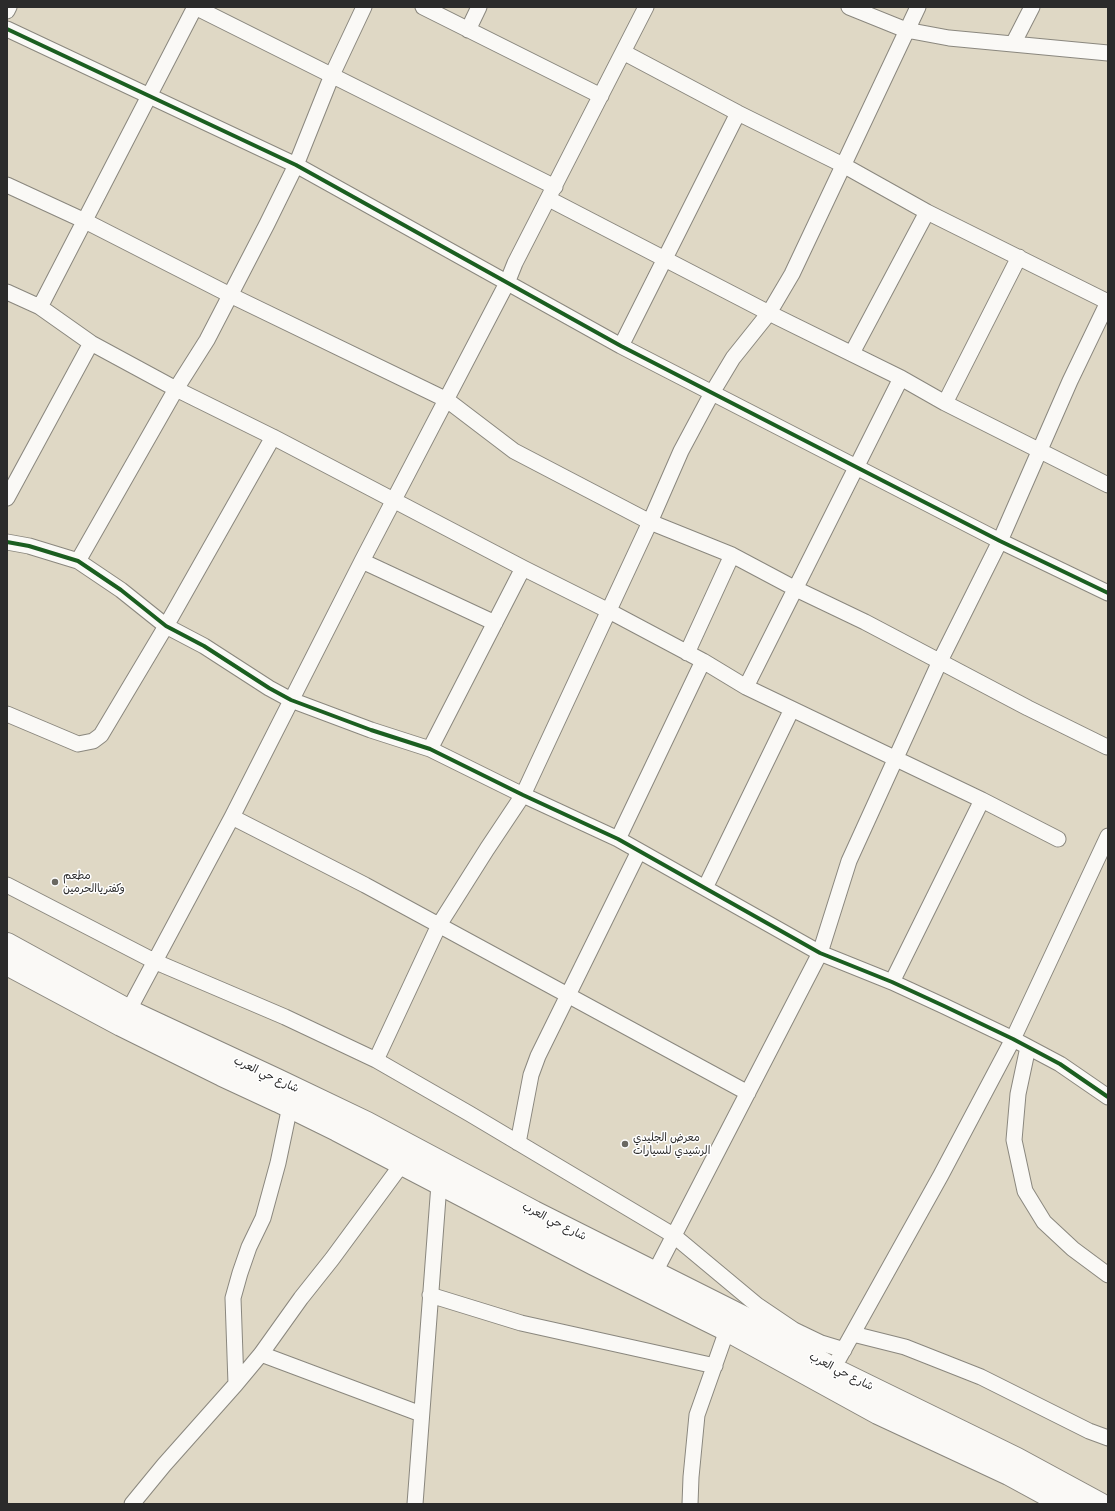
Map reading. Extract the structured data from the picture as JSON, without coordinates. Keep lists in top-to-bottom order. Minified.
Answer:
{"streets":{"main road":["شارع حي العرب"]},"places":["مطعم وكفترياالحرمين","معرض الجليدي الرشيدي للسيارات"]}
